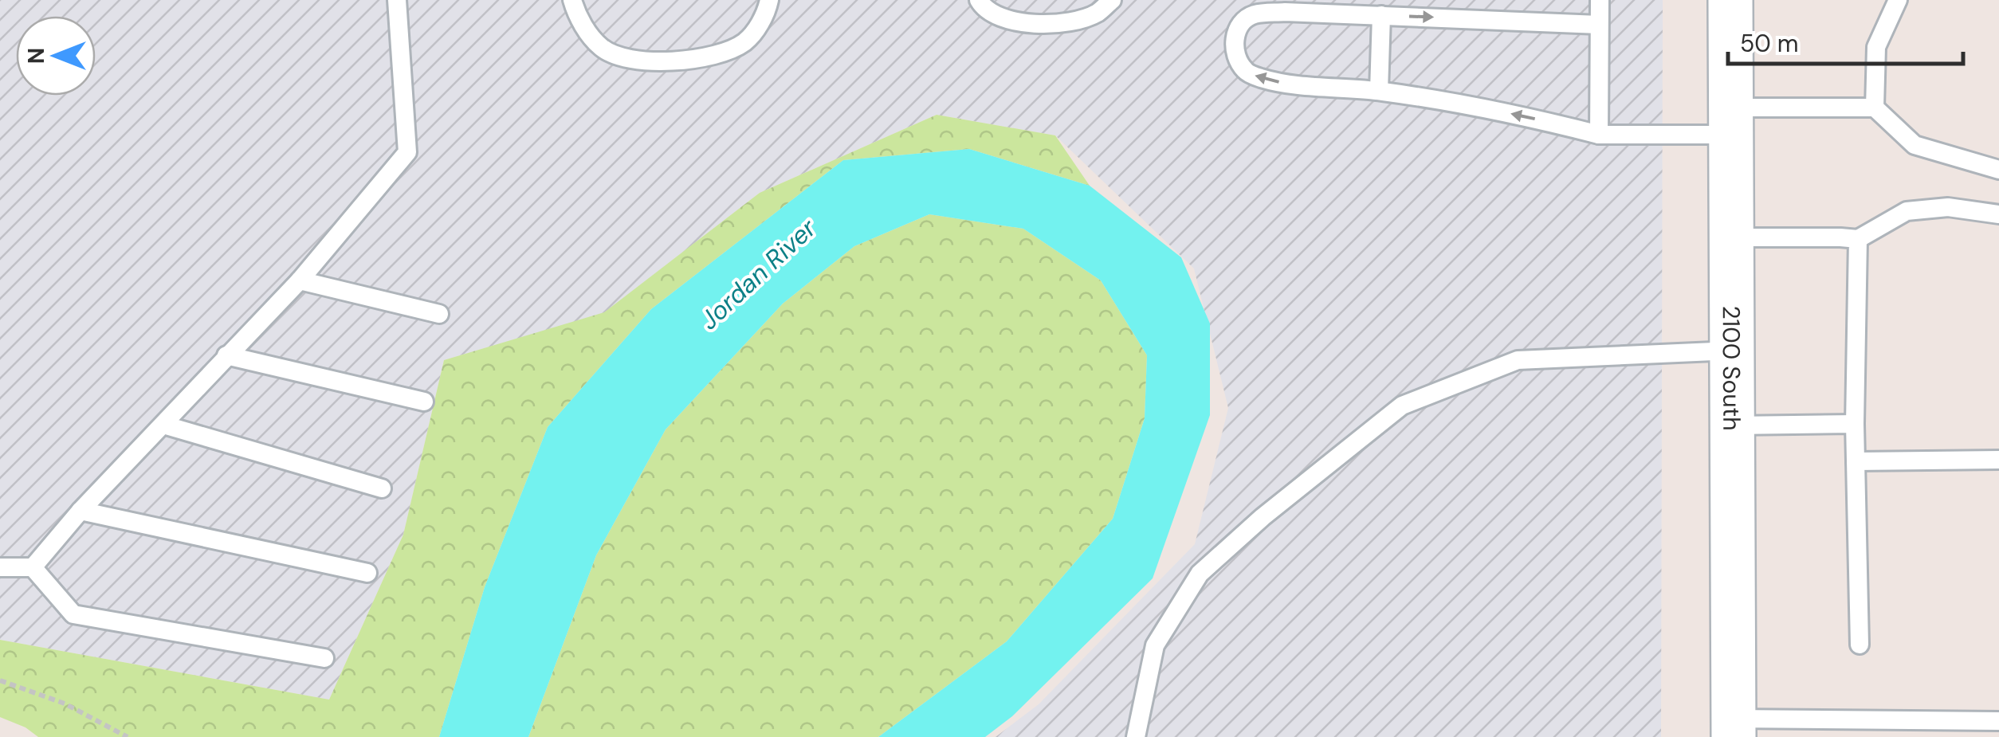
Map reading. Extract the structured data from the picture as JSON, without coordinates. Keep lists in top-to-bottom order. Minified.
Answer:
{"streets":{"street":["2100 South"]},"water":["Jordan River"],"scale_bar":"50 m","north":"left"}
